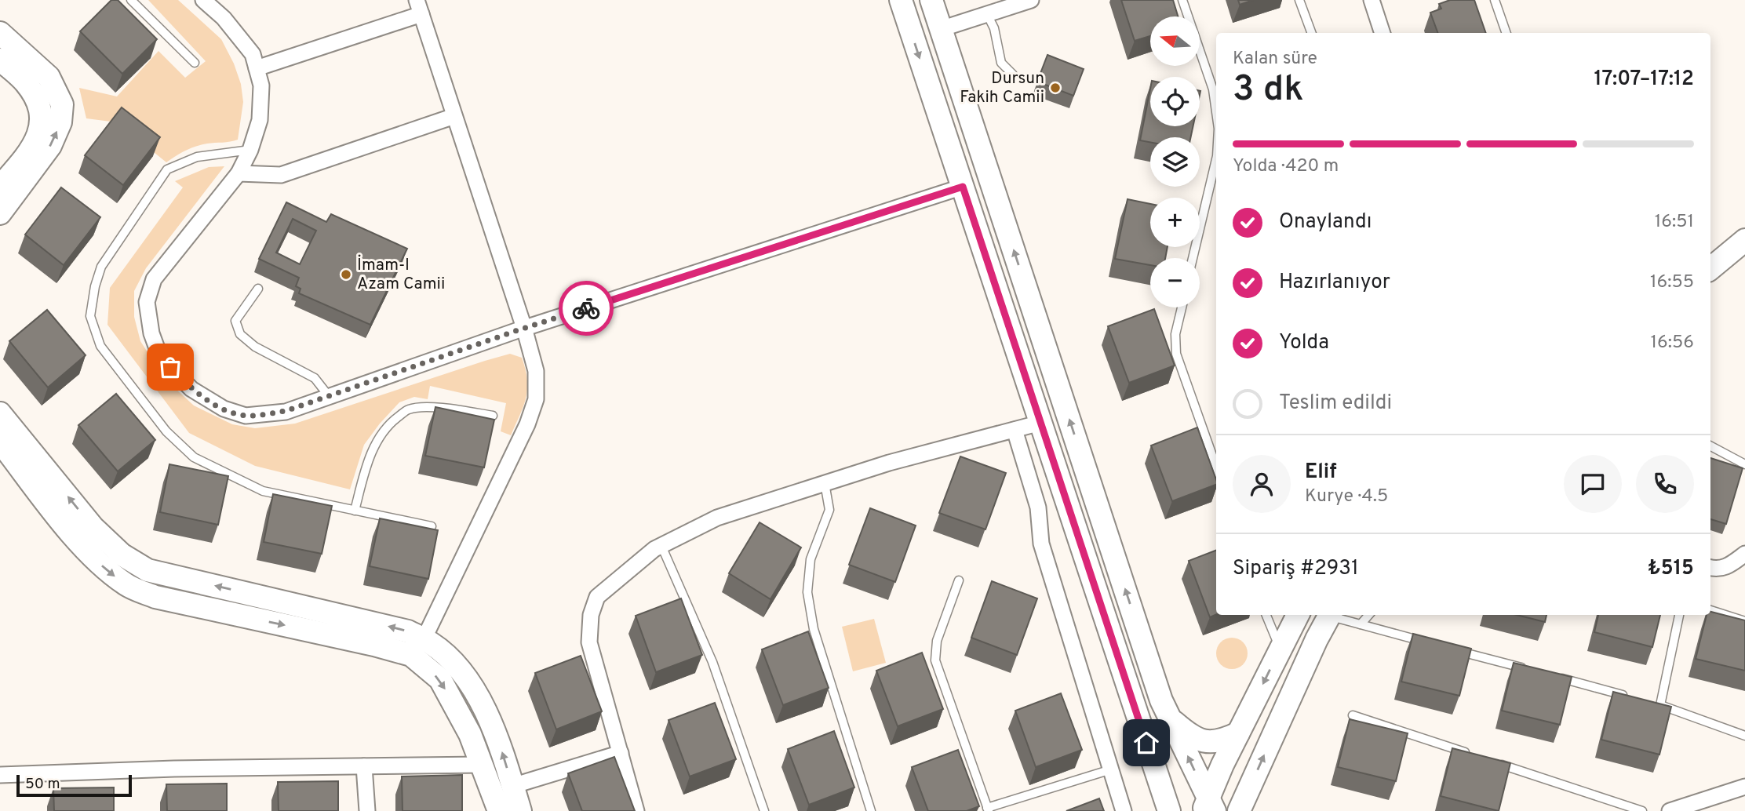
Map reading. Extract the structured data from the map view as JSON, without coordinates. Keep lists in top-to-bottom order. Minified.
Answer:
{"places":["Dursun Fakih Camii","İmam-I Azam Camii"],"scale_bar":"50 m","north":"left","page":{"map_buttons":["+","−"],"heading":["3 dk","Kalan süre","17:07–17:12"],"panel":["Elif","Kurye · 4.5","Sipariş #2931","₺515"],"bar":"Yolda · 420 m","list":[["Onaylandı","16:51"],["Hazırlanıyor","16:55"],["Yolda","16:56"],"Teslim edildi"],"scale":"50 m"}}
